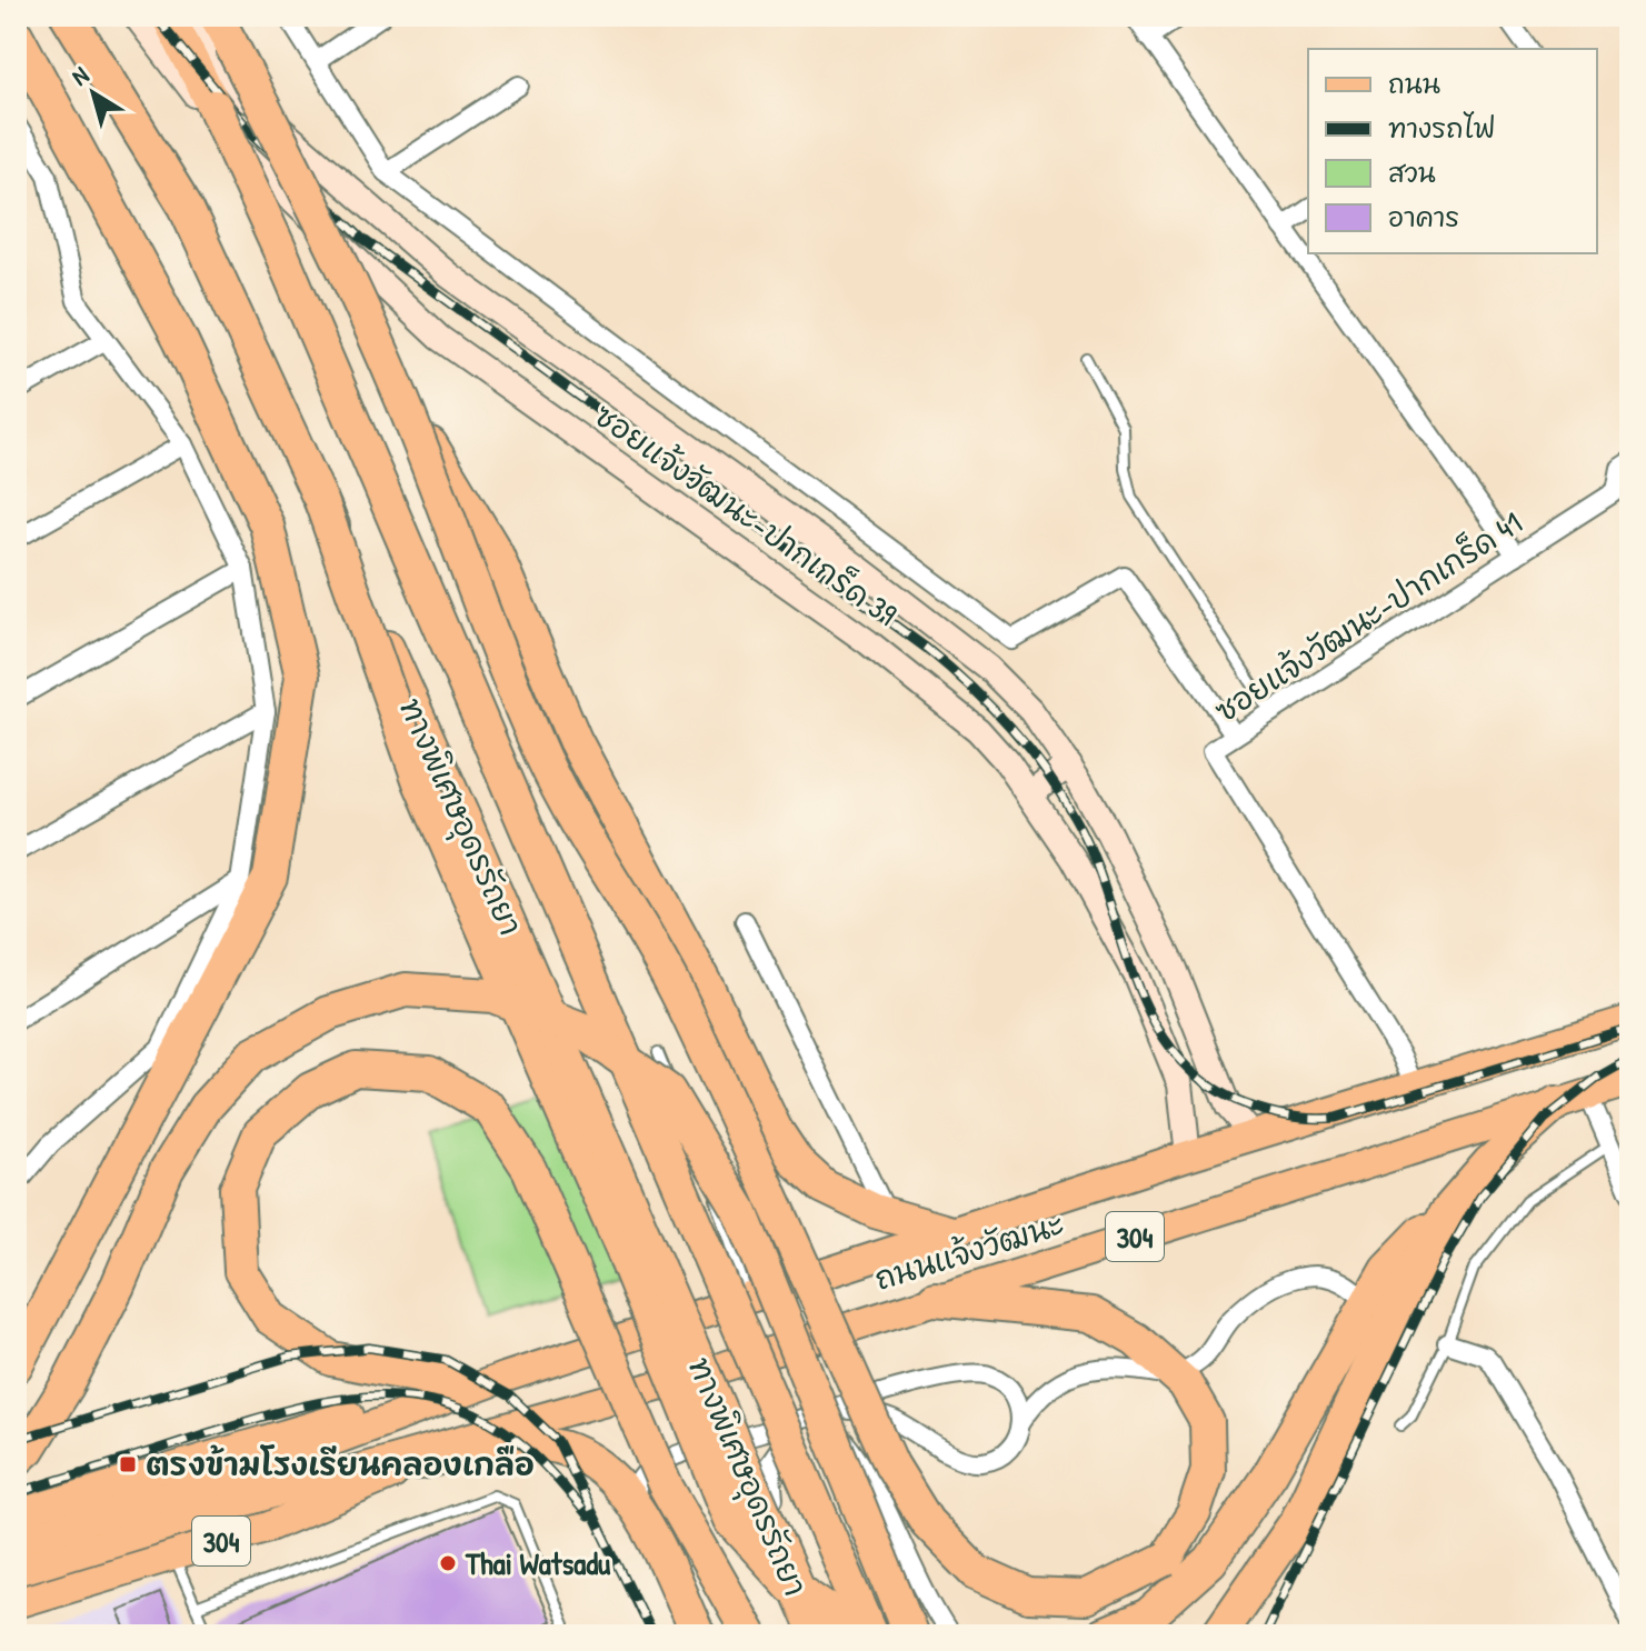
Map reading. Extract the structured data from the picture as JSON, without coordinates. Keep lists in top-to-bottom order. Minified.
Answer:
{"streets":{"highway":["ทางพิเศษอุดรรัถยา"],"main road":["ซอยแจ้งวัฒนะ-ปากเกร็ด 39","304","ถนนแจ้งวัฒนะ"],"street":["ซอยแจ้งวัฒนะ-ปากเกร็ด 41"]},"crossings":[["ซอยแจ้งวัฒนะ-ปากเกร็ด 39","ถนนแจ้งวัฒนะ"],["ซอยแจ้งวัฒนะ-ปากเกร็ด 41","ถนนแจ้งวัฒนะ"]],"places":{"transit":["ตรงข้ามโรงเรียนคลองเกลือ"],"other":["Thai Watsadu"]},"legend":["ถนน","ทางรถไฟ","สวน","อาคาร"],"north":"top left"}
